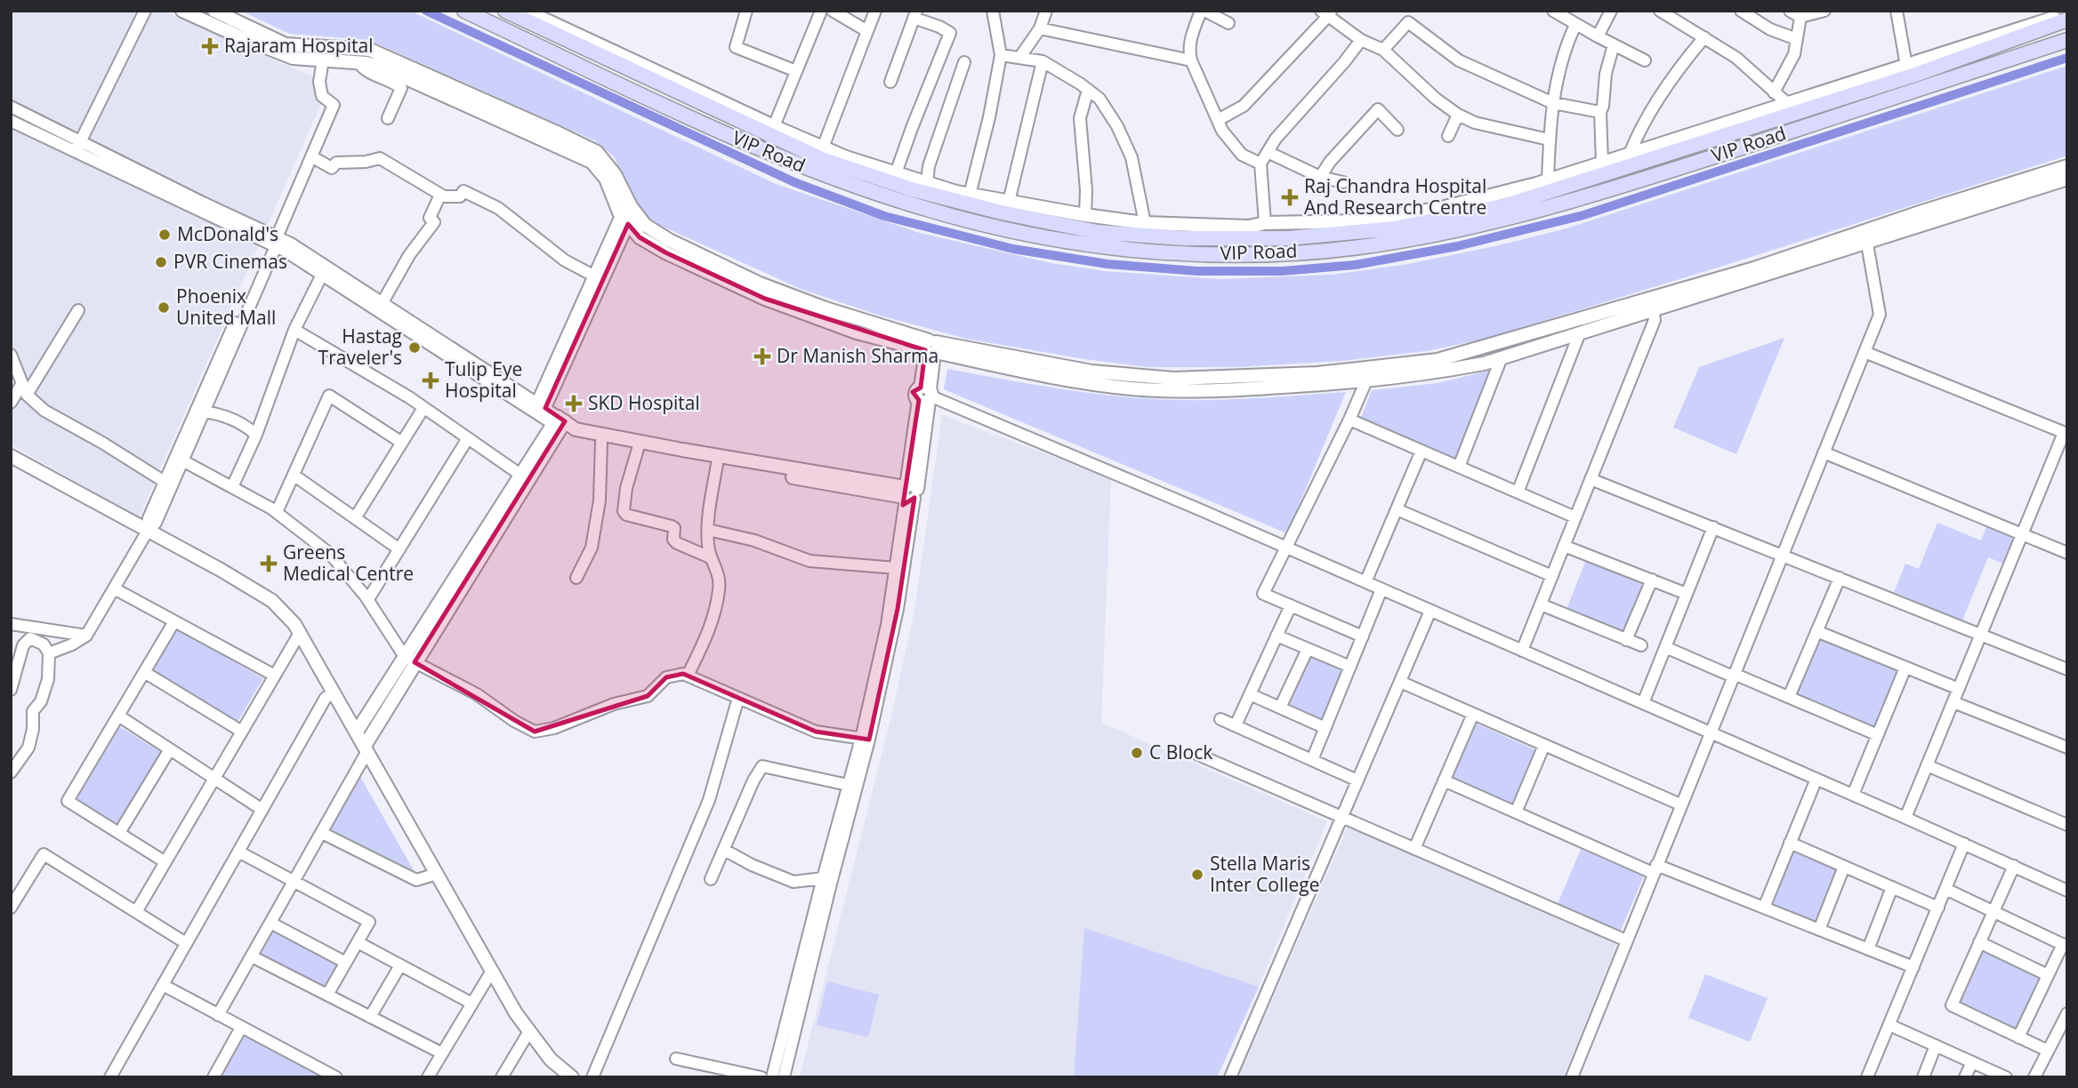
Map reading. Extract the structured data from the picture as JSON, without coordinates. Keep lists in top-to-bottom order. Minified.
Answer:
{"streets":{"main road":["VIP Road"]},"places":{"health":["Rajaram Hospital","Raj Chandra Hospital And Research Centre","Dr Manish Sharma","Tulip Eye Hospital","SKD Hospital","Greens Medical Centre"],"other":["McDonald's","PVR Cinemas","Phoenix United Mall","Hastag Traveler's","C Block","Stella Maris Inter College"]}}
